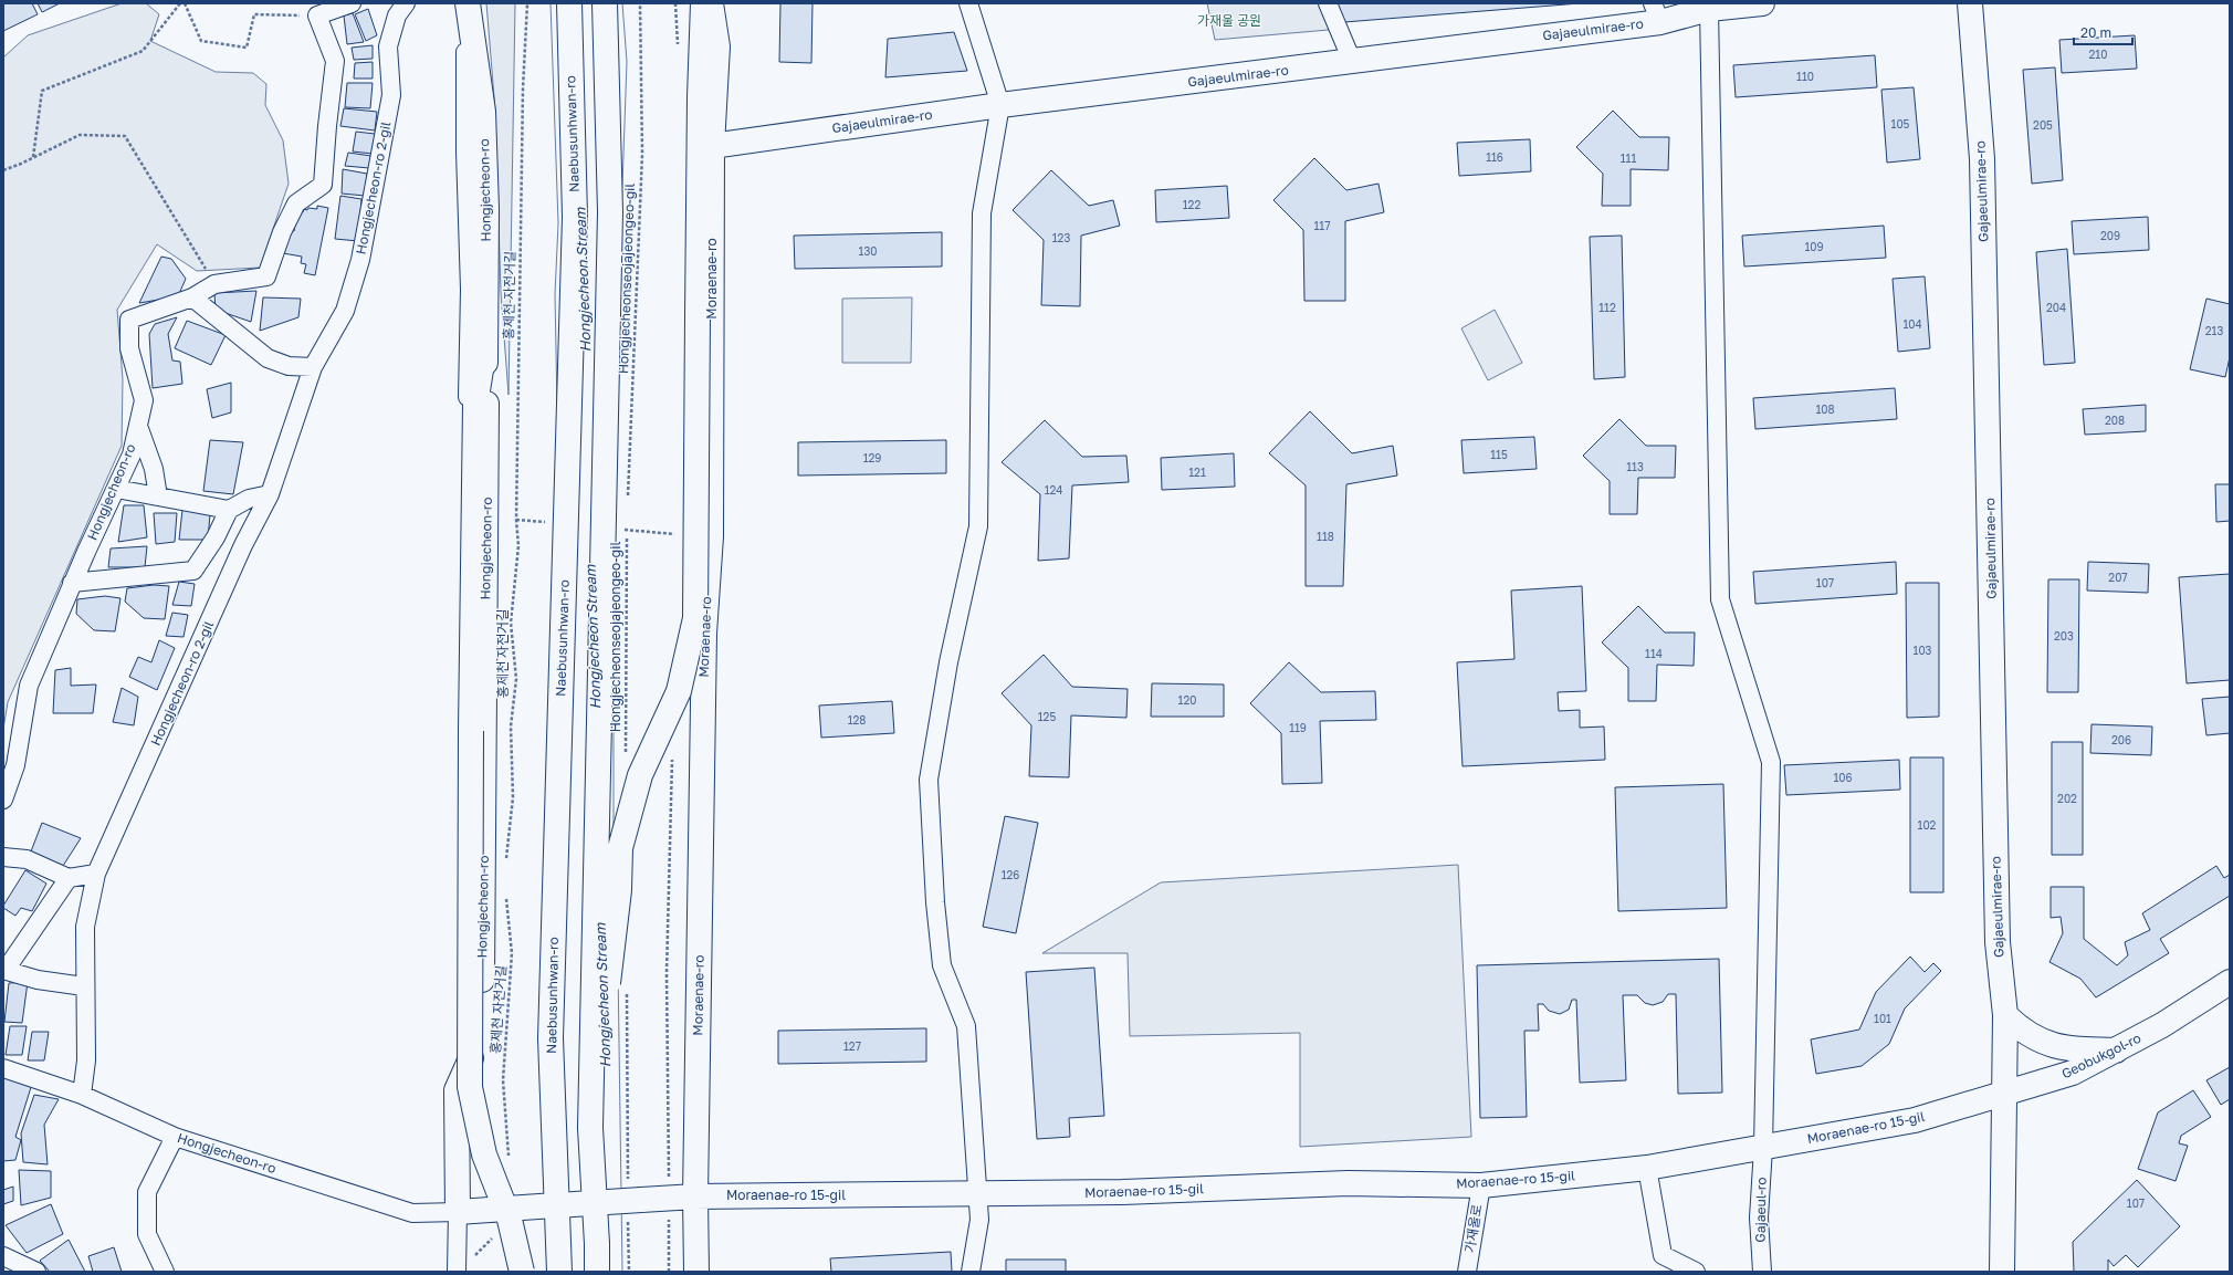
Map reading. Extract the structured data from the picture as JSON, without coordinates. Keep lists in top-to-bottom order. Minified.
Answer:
{"streets":{"main road":["Gajaeulmirae-ro","Naebusunhwan-ro","Hongjecheon-ro","Moraenae-ro","Geobukgol-ro","Moraenae-ro 15-gil"],"street":["Hongjecheon-ro 2-gil","Gajaeul-ro","가재울로"],"path":["Hongjecheonseojajeongeo-gil","홍제천 자전거길"]},"crossings":[["Gajaeulmirae-ro","Moraenae-ro"],["Gajaeulmirae-ro","Geobukgol-ro"],["Gajaeulmirae-ro","Moraenae-ro 15-gil"],["Gajaeulmirae-ro","Gajaeul-ro"],["Hongjecheon-ro 2-gil","Hongjecheon-ro"],["Hongjecheon-ro","Moraenae-ro 15-gil"],["Moraenae-ro","Moraenae-ro 15-gil"],["Geobukgol-ro","Moraenae-ro 15-gil"],["Moraenae-ro 15-gil","Gajaeul-ro"],["Moraenae-ro 15-gil","가재울로"]],"water":["Hongjecheon Stream"],"parks":["가재울 공원"],"house_numbers":["210","110","105","205","116","111","122","117","209","123","109","130","112","204","104","213","108","208","115","129","113","121","124","118","207","107","203","103","114","120","125","128","119","206","106","202","102","126","101","127","107"],"scale_bar":"20 m"}
